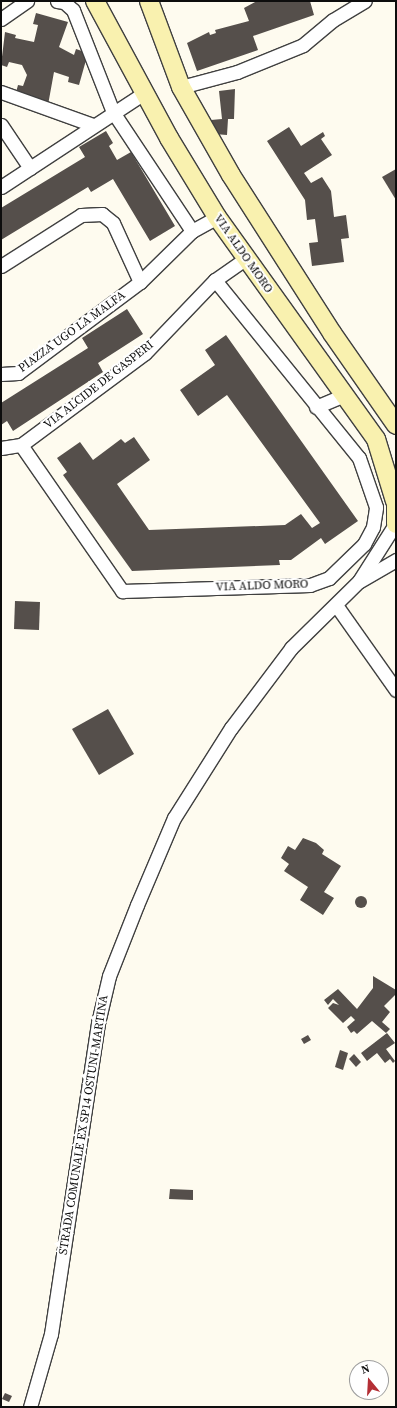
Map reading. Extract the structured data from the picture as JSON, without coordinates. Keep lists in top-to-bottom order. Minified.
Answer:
{"streets":{"main road":["VIA ALDO MORO"],"street":["PIAZZA UGO LA MALFA","VIA ALCIDE DE GASPERI","STRADA COMUNALE EX SP14 OSTUNI-MARTINA"]},"crossings":[["VIA ALDO MORO","PIAZZA UGO LA MALFA"],["VIA ALDO MORO","VIA ALCIDE DE GASPERI"],["VIA ALDO MORO","STRADA COMUNALE EX SP14 OSTUNI-MARTINA"]],"north":"top"}
